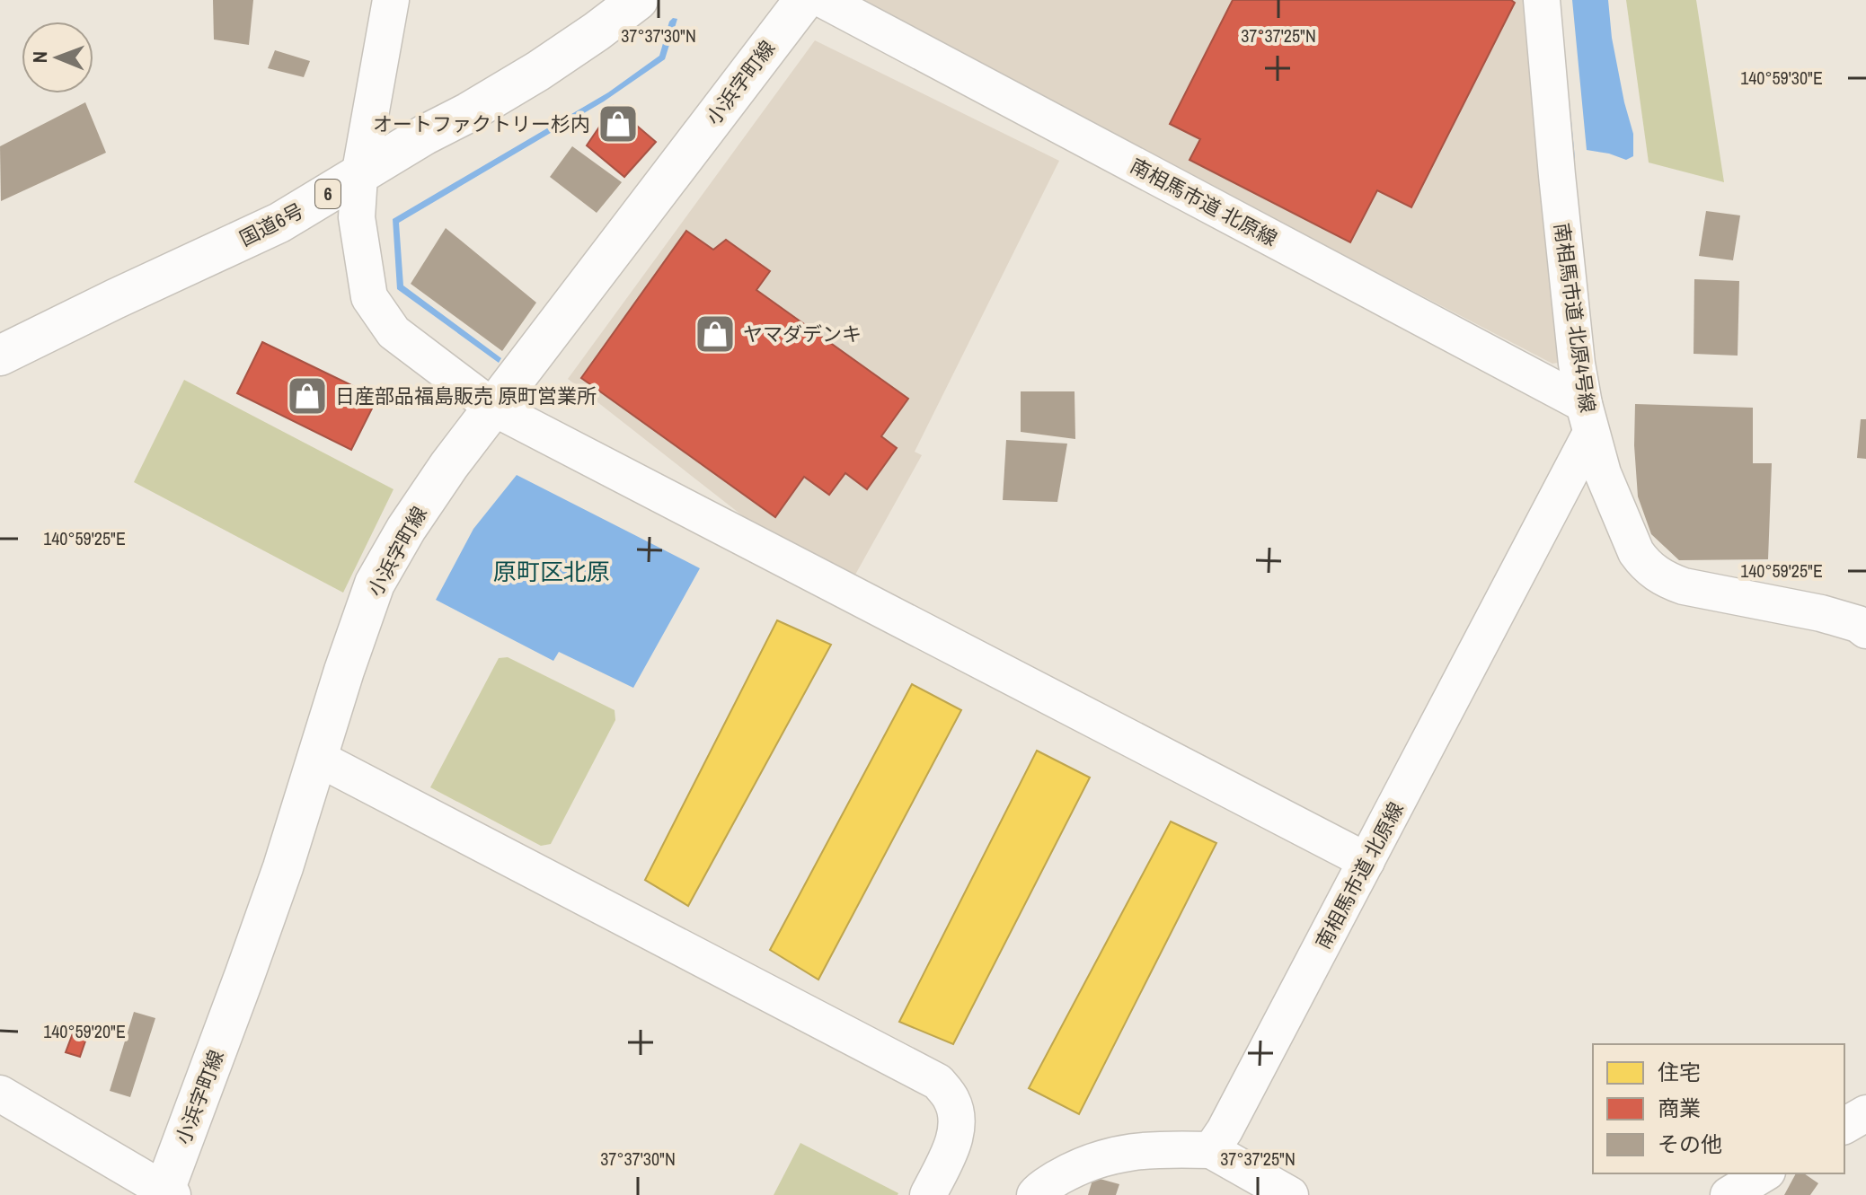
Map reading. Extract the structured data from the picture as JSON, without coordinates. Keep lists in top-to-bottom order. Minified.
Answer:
{"streets":{"main road":["小浜字町線","6","国道6号"],"street":["南相馬市道 北原線","南相馬市道 北原4号線"]},"crossings":[["南相馬市道 北原線","南相馬市道 北原4号線"]],"districts":["原町区北原"],"places":{"shop":["オートファクトリー杉内","ヤマダデンキ","日産部品福島販売 原町営業所"]},"legend":["住宅","商業","その他"],"north":"left","coordinates":["37°37'30\"N","37°37'25\"N","140°59'30\"E","140°59'25\"E","140°59'20\"E"]}
